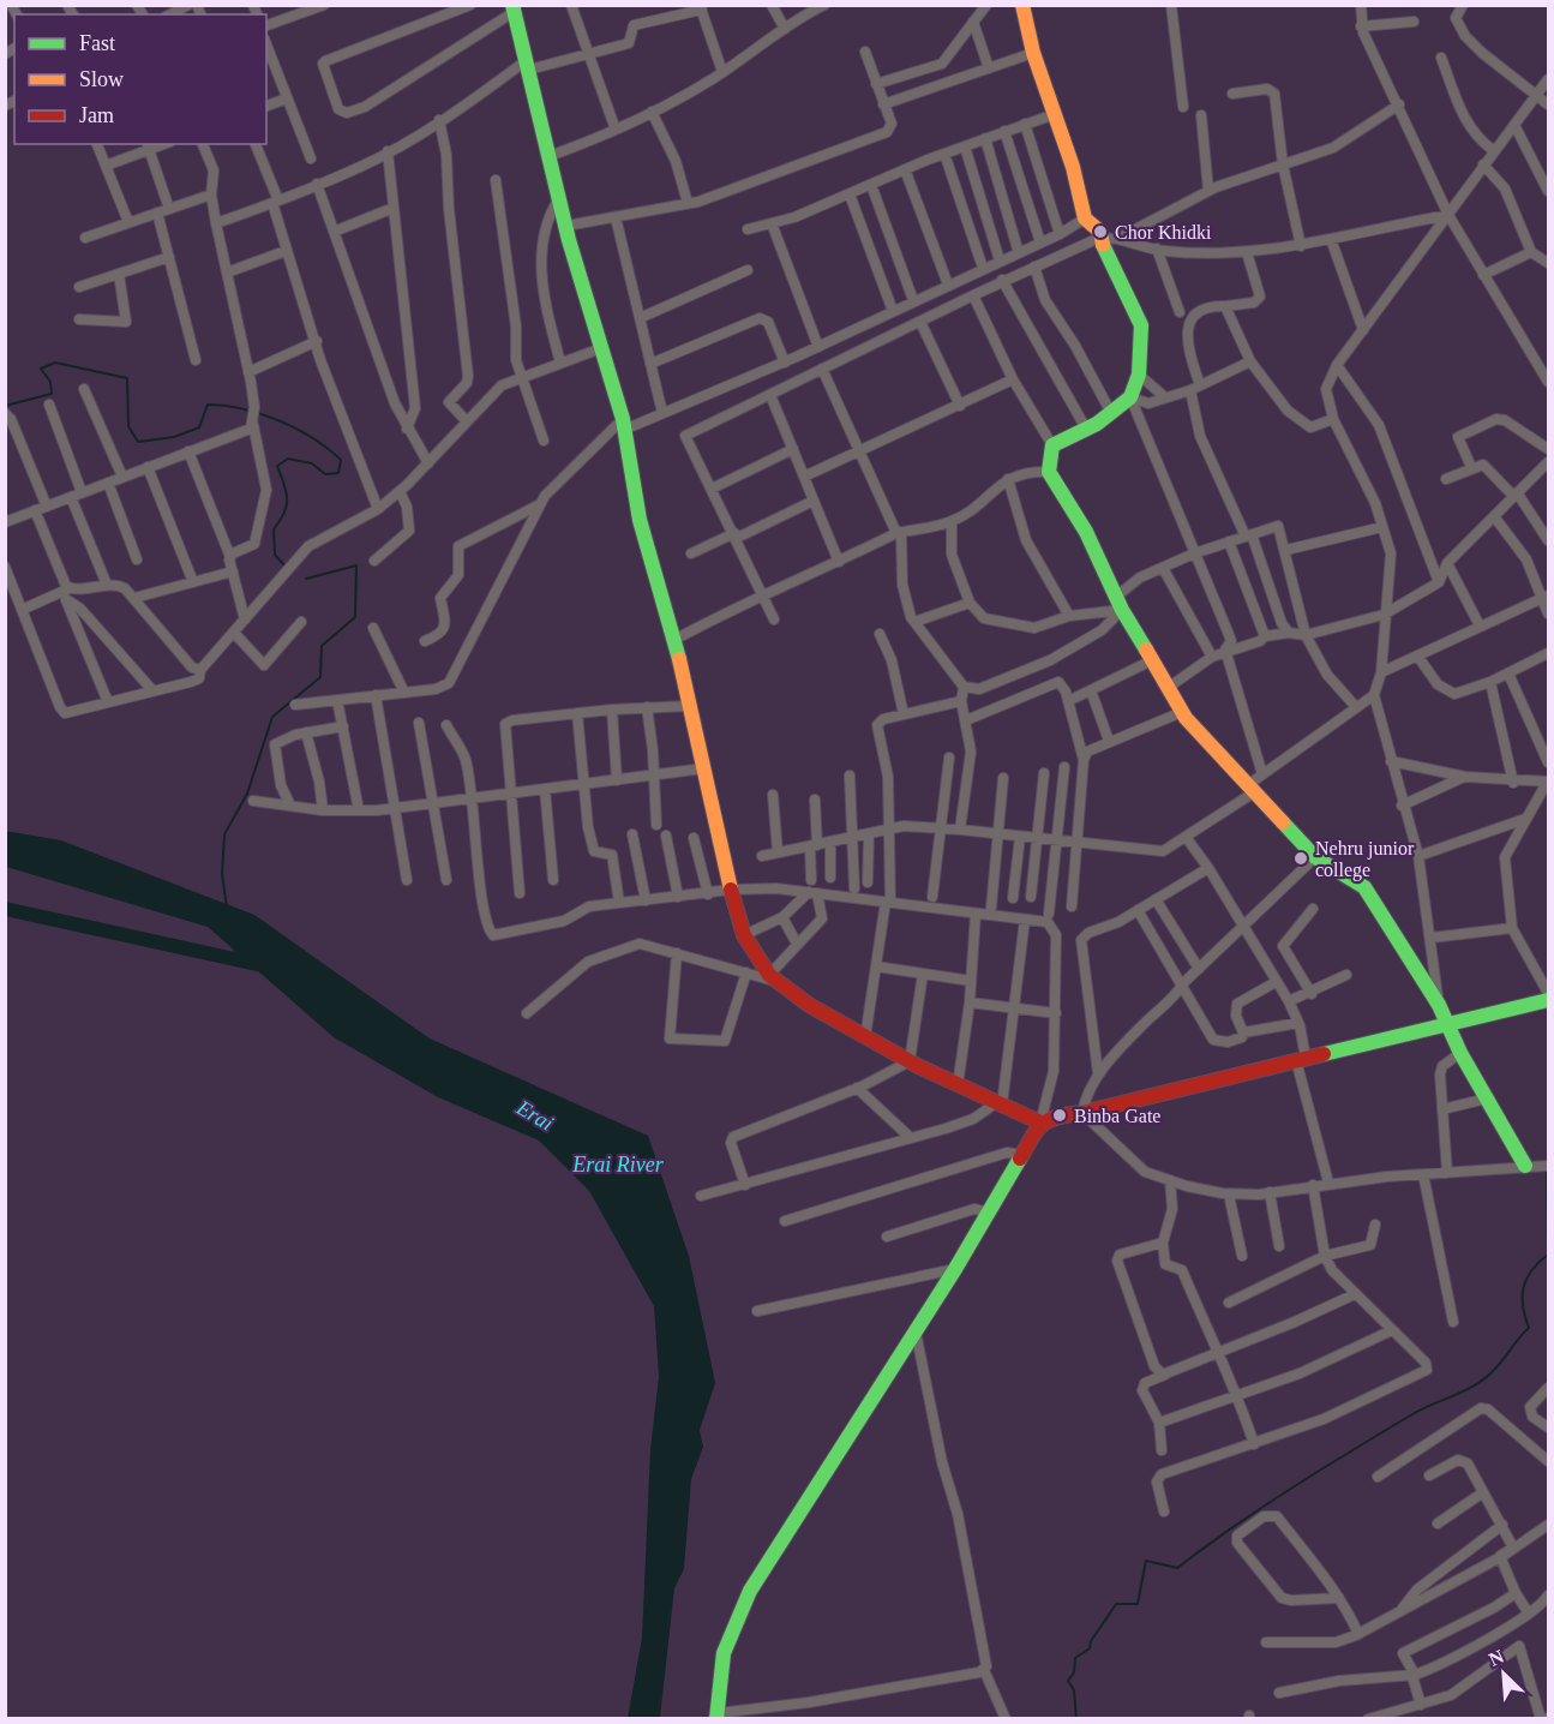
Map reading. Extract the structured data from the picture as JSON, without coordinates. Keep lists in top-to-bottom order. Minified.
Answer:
{"water":["Erai","Erai River"],"places":["Chor Khidki","Nehru junior college","Binba Gate"],"legend":["Fast","Slow","Jam"],"north":"top left"}
